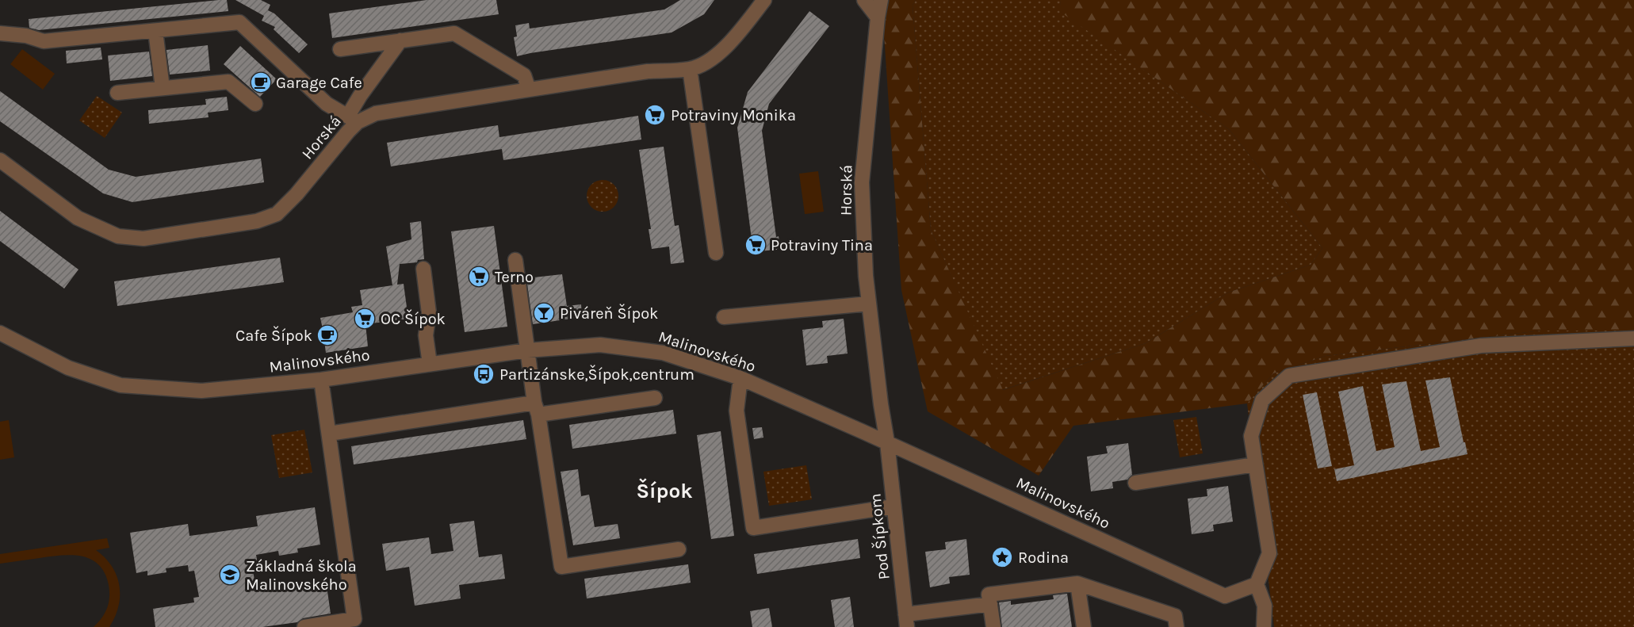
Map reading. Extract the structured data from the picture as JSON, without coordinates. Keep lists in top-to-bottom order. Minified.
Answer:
{"streets":{"street":["Horská","Malinovského","Pod Šípkom"]},"crossings":[["Horská","Malinovského"],["Horská","Pod Šípkom"],["Malinovského","Pod Šípkom"]],"districts":["Šípok"],"places":{"cafe":["Garage Cafe","Cafe Šípok"],"supermarket":["Potraviny Monika","Potraviny Tina","Terno","OC Šípok"],"bar":["Piváreň Šípok"],"bus stop":["Partizánske,Šípok,centrum"],"place":["Rodina"],"school or university":["Základná škola Malinovského"]}}
